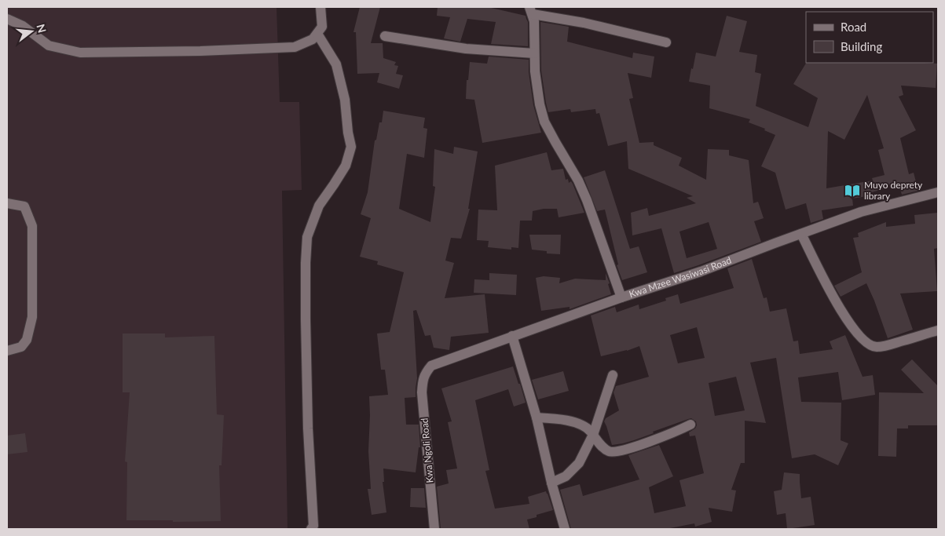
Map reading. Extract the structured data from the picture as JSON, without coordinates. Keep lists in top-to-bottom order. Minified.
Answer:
{"streets":{"street":["Kwa Mzee Wasiwasi Road","Kwa Ngoli Road"]},"crossings":[["Kwa Mzee Wasiwasi Road","Kwa Ngoli Road"]],"places":{"library":["Muyo deprety library"]},"legend":["Road","Building"],"north":"right"}
